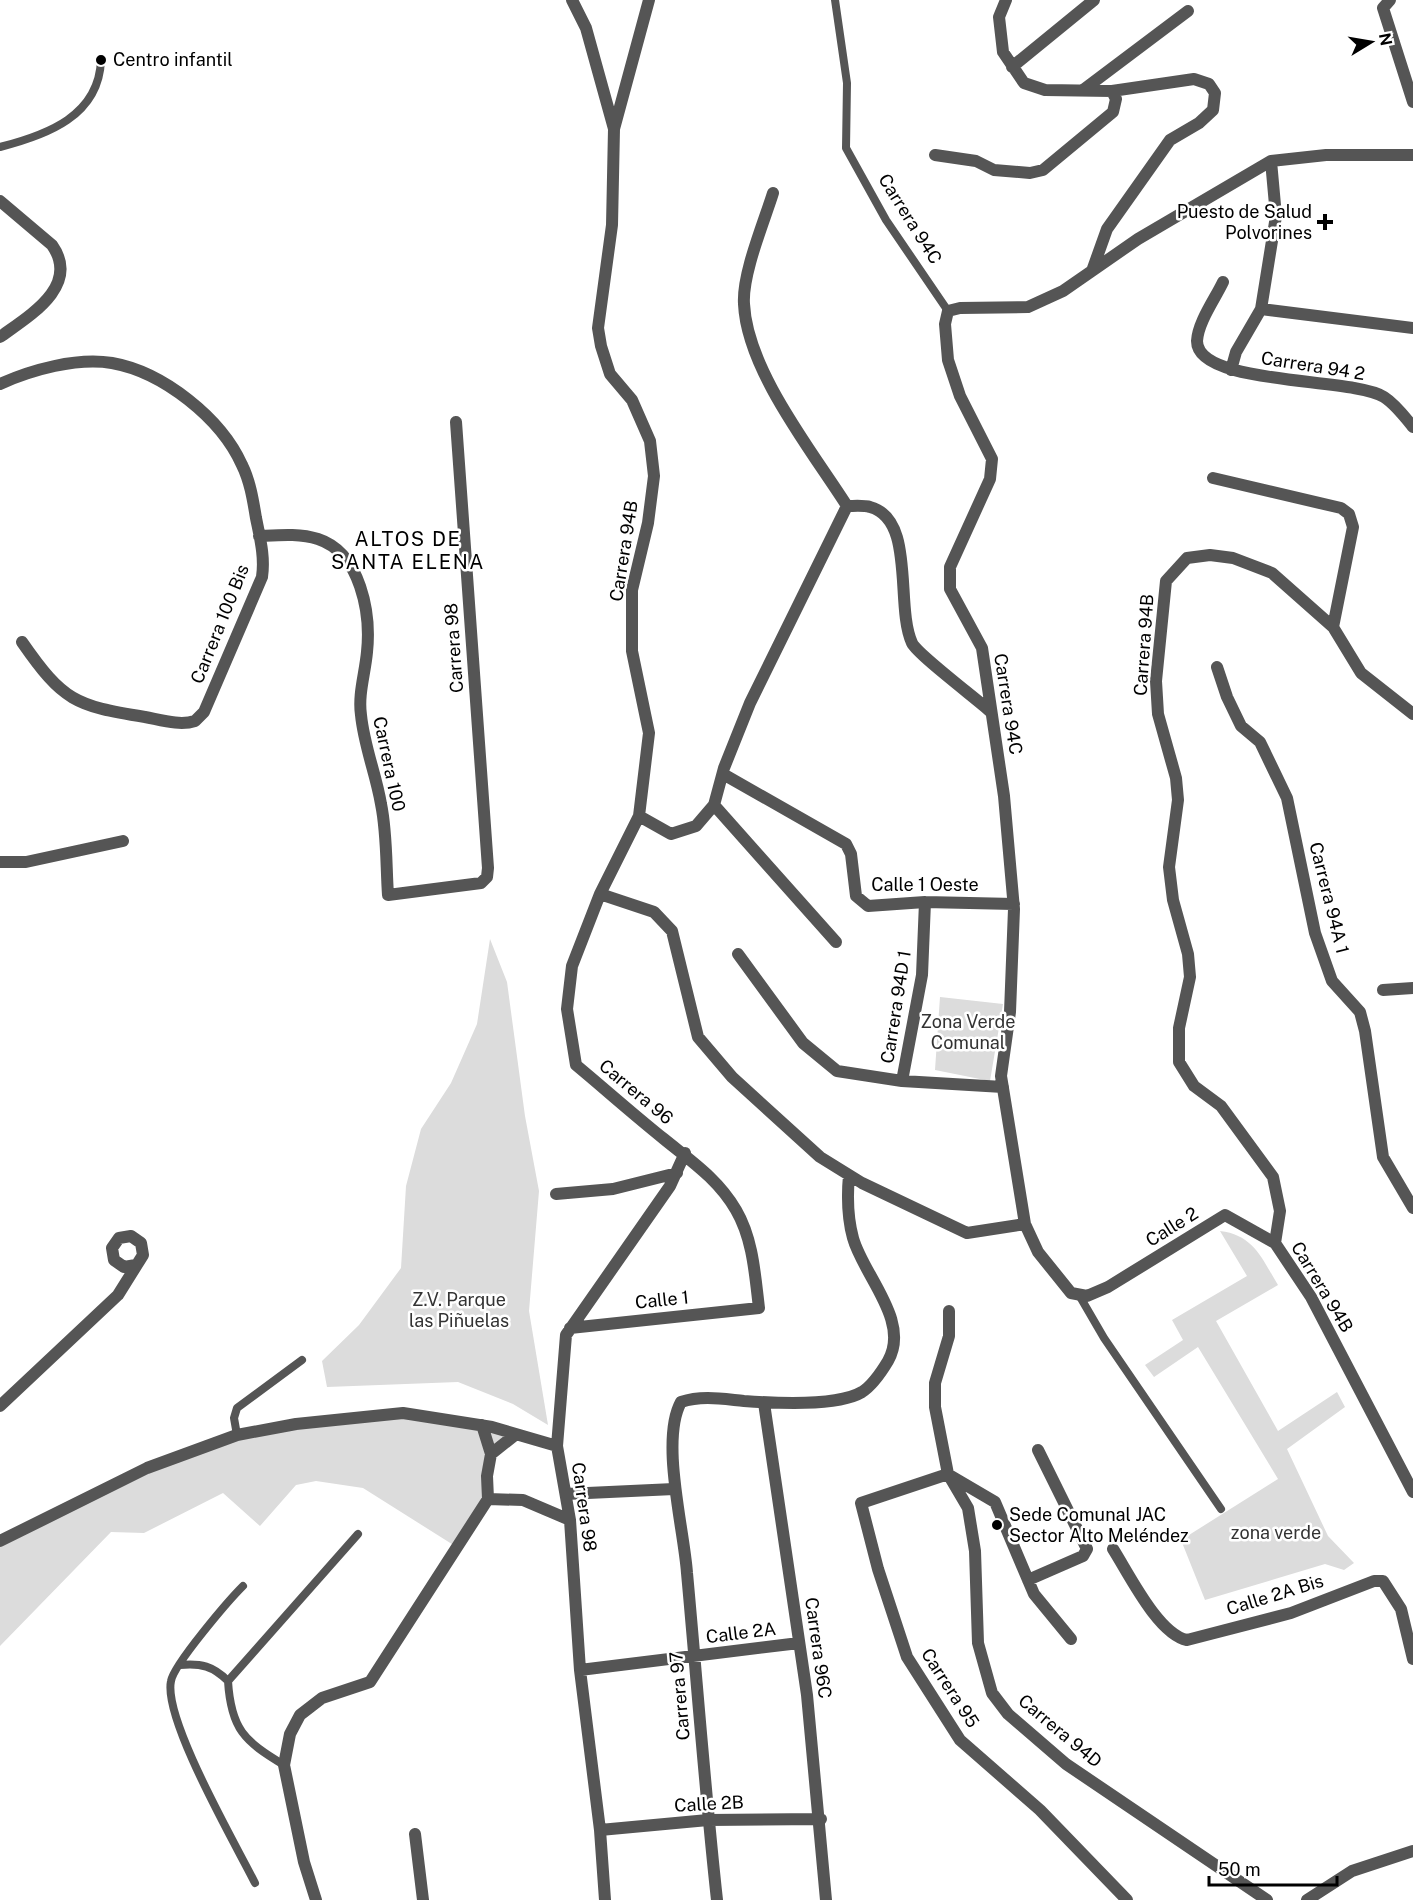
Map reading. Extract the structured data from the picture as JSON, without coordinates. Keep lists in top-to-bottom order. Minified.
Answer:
{"streets":{"street":["Carrera 94C","Carrera 94 2","Carrera 94B","Carrera 100 Bis","Carrera 98","Carrera 100","Calle 1 Oeste","Carrera 94A 1","Carrera 94D 1","Carrera 96","Calle 2","Calle 1","Calle 2A Bis","Calle 2A","Carrera 96C","Carrera 95","Carrera 97","Carrera 94D","Calle 2B"]},"crossings":[["Carrera 94C","Calle 1 Oeste"],["Carrera 94C","Calle 2"],["Carrera 94B","Carrera 96"],["Carrera 94B","Calle 2"],["Carrera 100 Bis","Carrera 100"],["Carrera 98","Carrera 100"],["Carrera 98","Carrera 96"],["Carrera 98","Calle 1"],["Carrera 98","Calle 2A"],["Carrera 98","Calle 2B"],["Calle 1 Oeste","Carrera 94D 1"],["Carrera 96","Calle 1"],["Calle 2A","Carrera 96C"],["Calle 2A","Carrera 97"],["Carrera 96C","Carrera 97"],["Carrera 96C","Calle 2B"],["Carrera 95","Carrera 94D"],["Carrera 97","Calle 2B"]],"districts":["ALTOS DE SANTA ELENA"],"parks":["Zona Verde Comunal","Z.V. Parque las Piñuelas","zona verde"],"places":{"other":["Centro infantil","Sede Comunal JAC Sector Alto Meléndez"],"health":["Puesto de Salud Polvorines"]},"scale_bar":"50 m","north":"right"}
